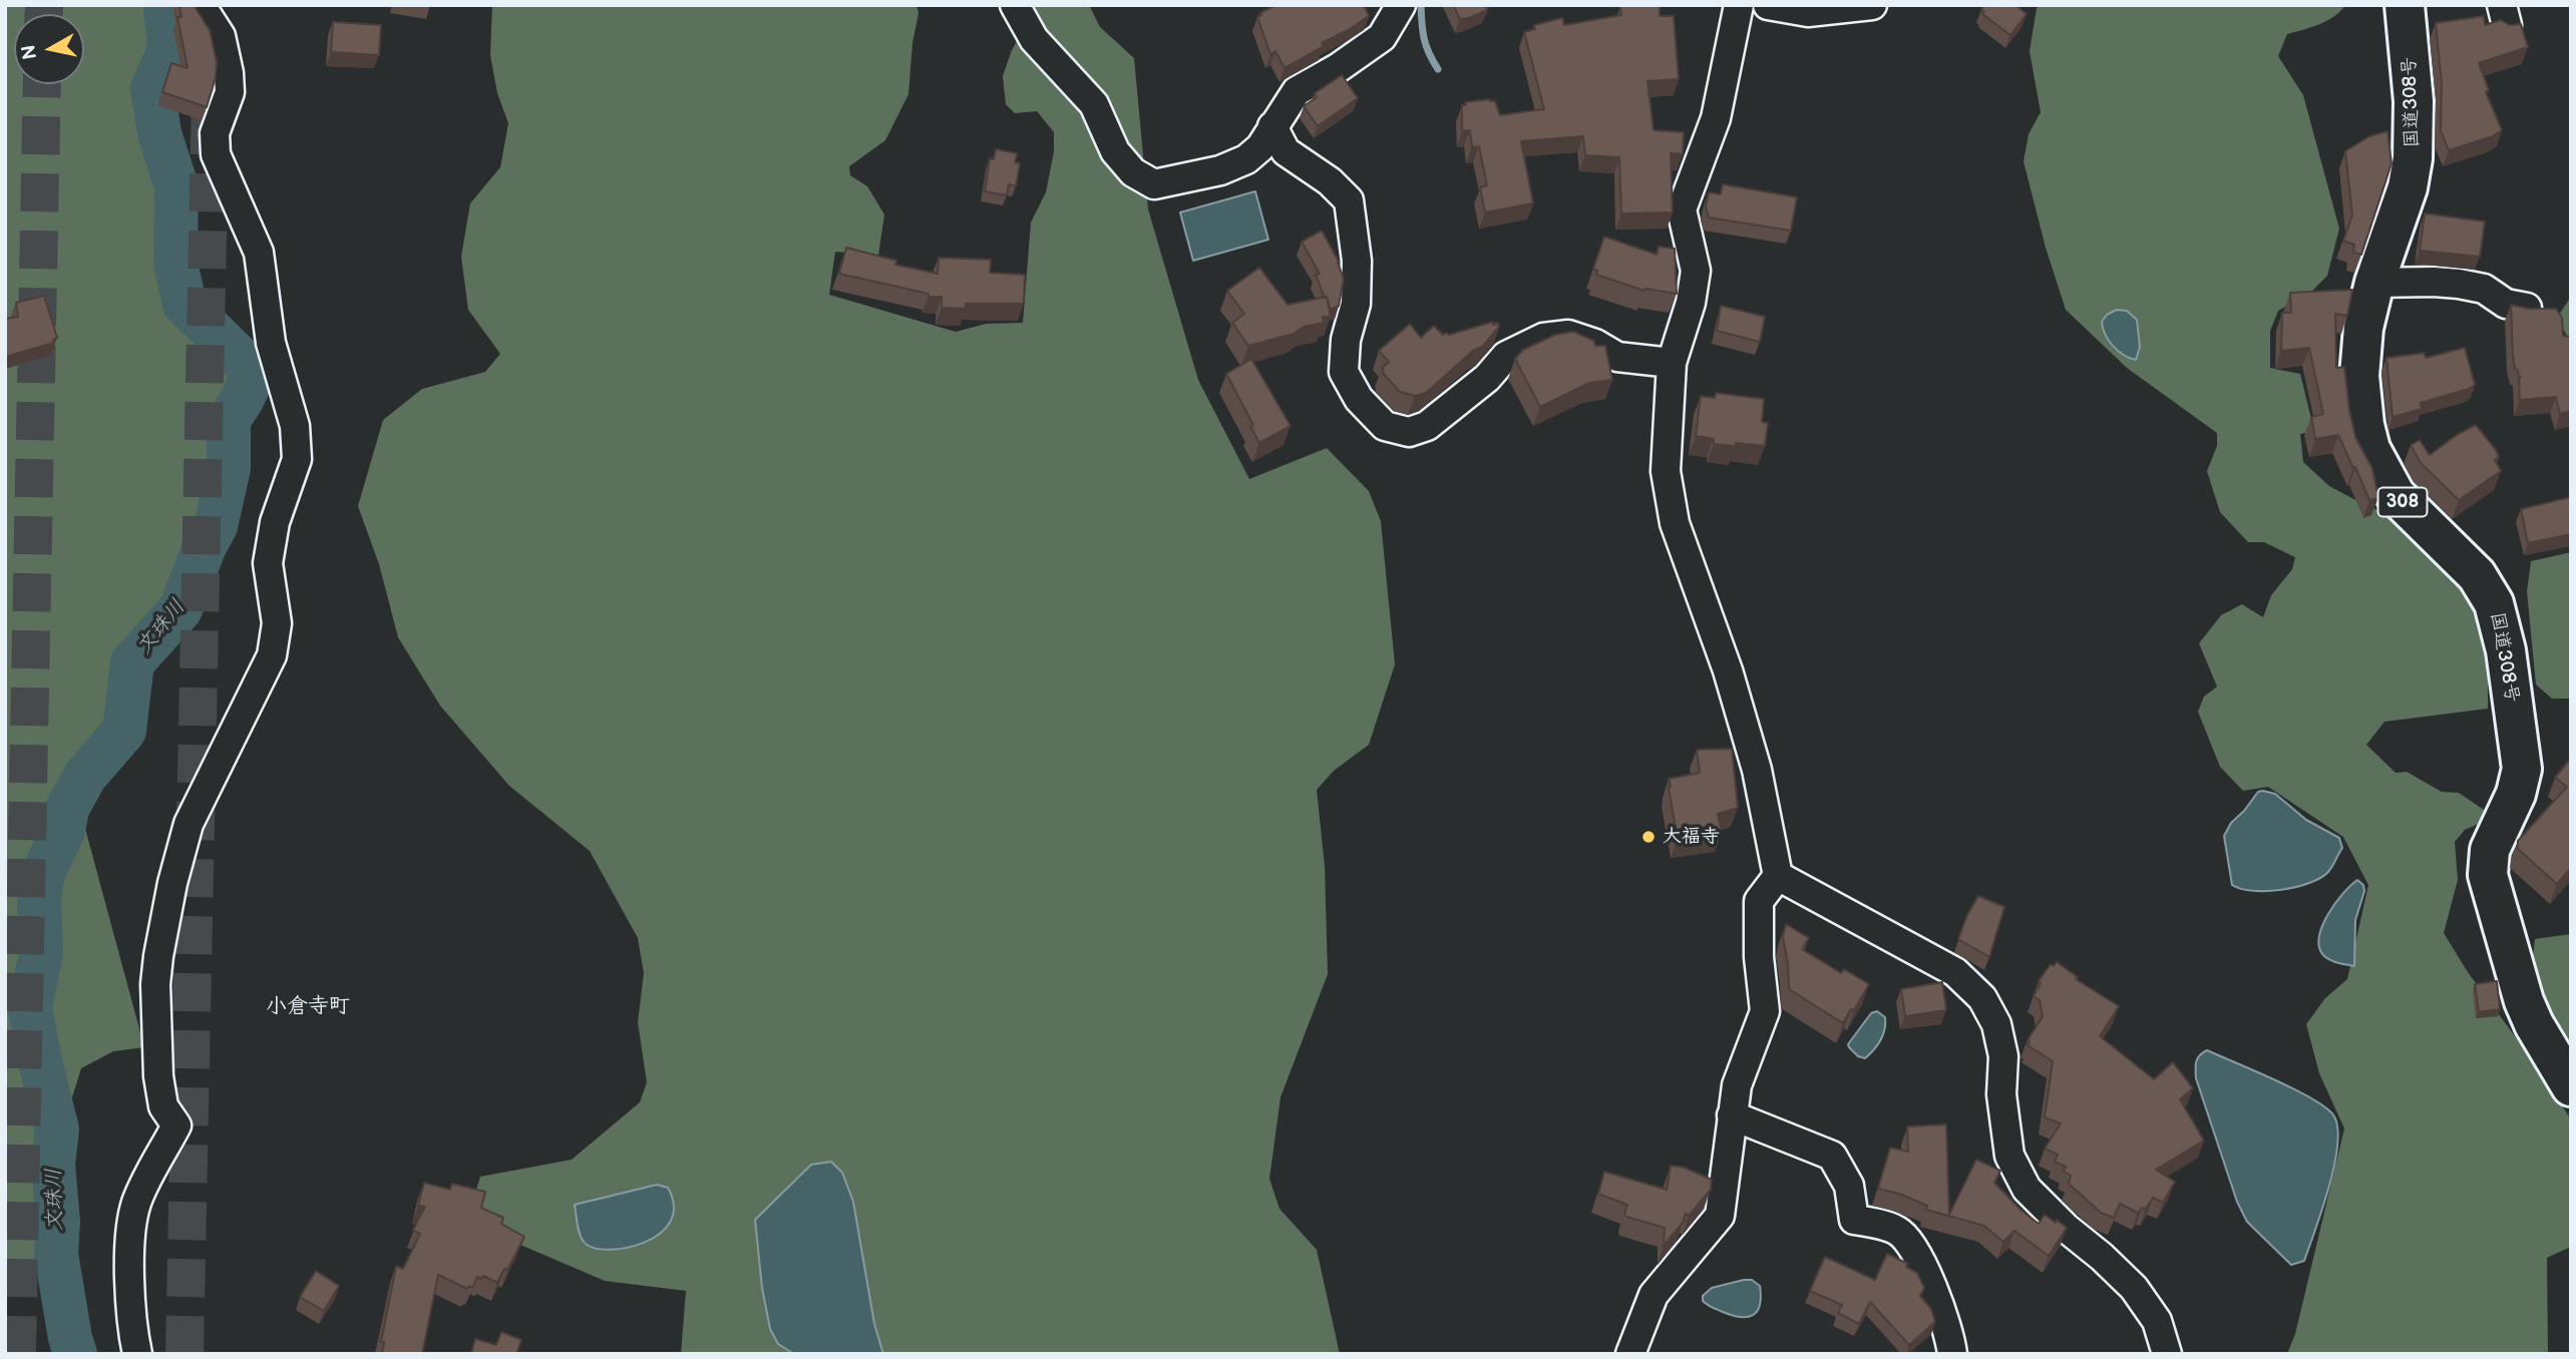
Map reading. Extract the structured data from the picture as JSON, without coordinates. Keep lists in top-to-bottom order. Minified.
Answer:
{"streets":{"highway":["国道308号","308"]},"districts":["小倉寺町"],"water":["文珠川"],"places":["大福寺"],"north":"left"}
